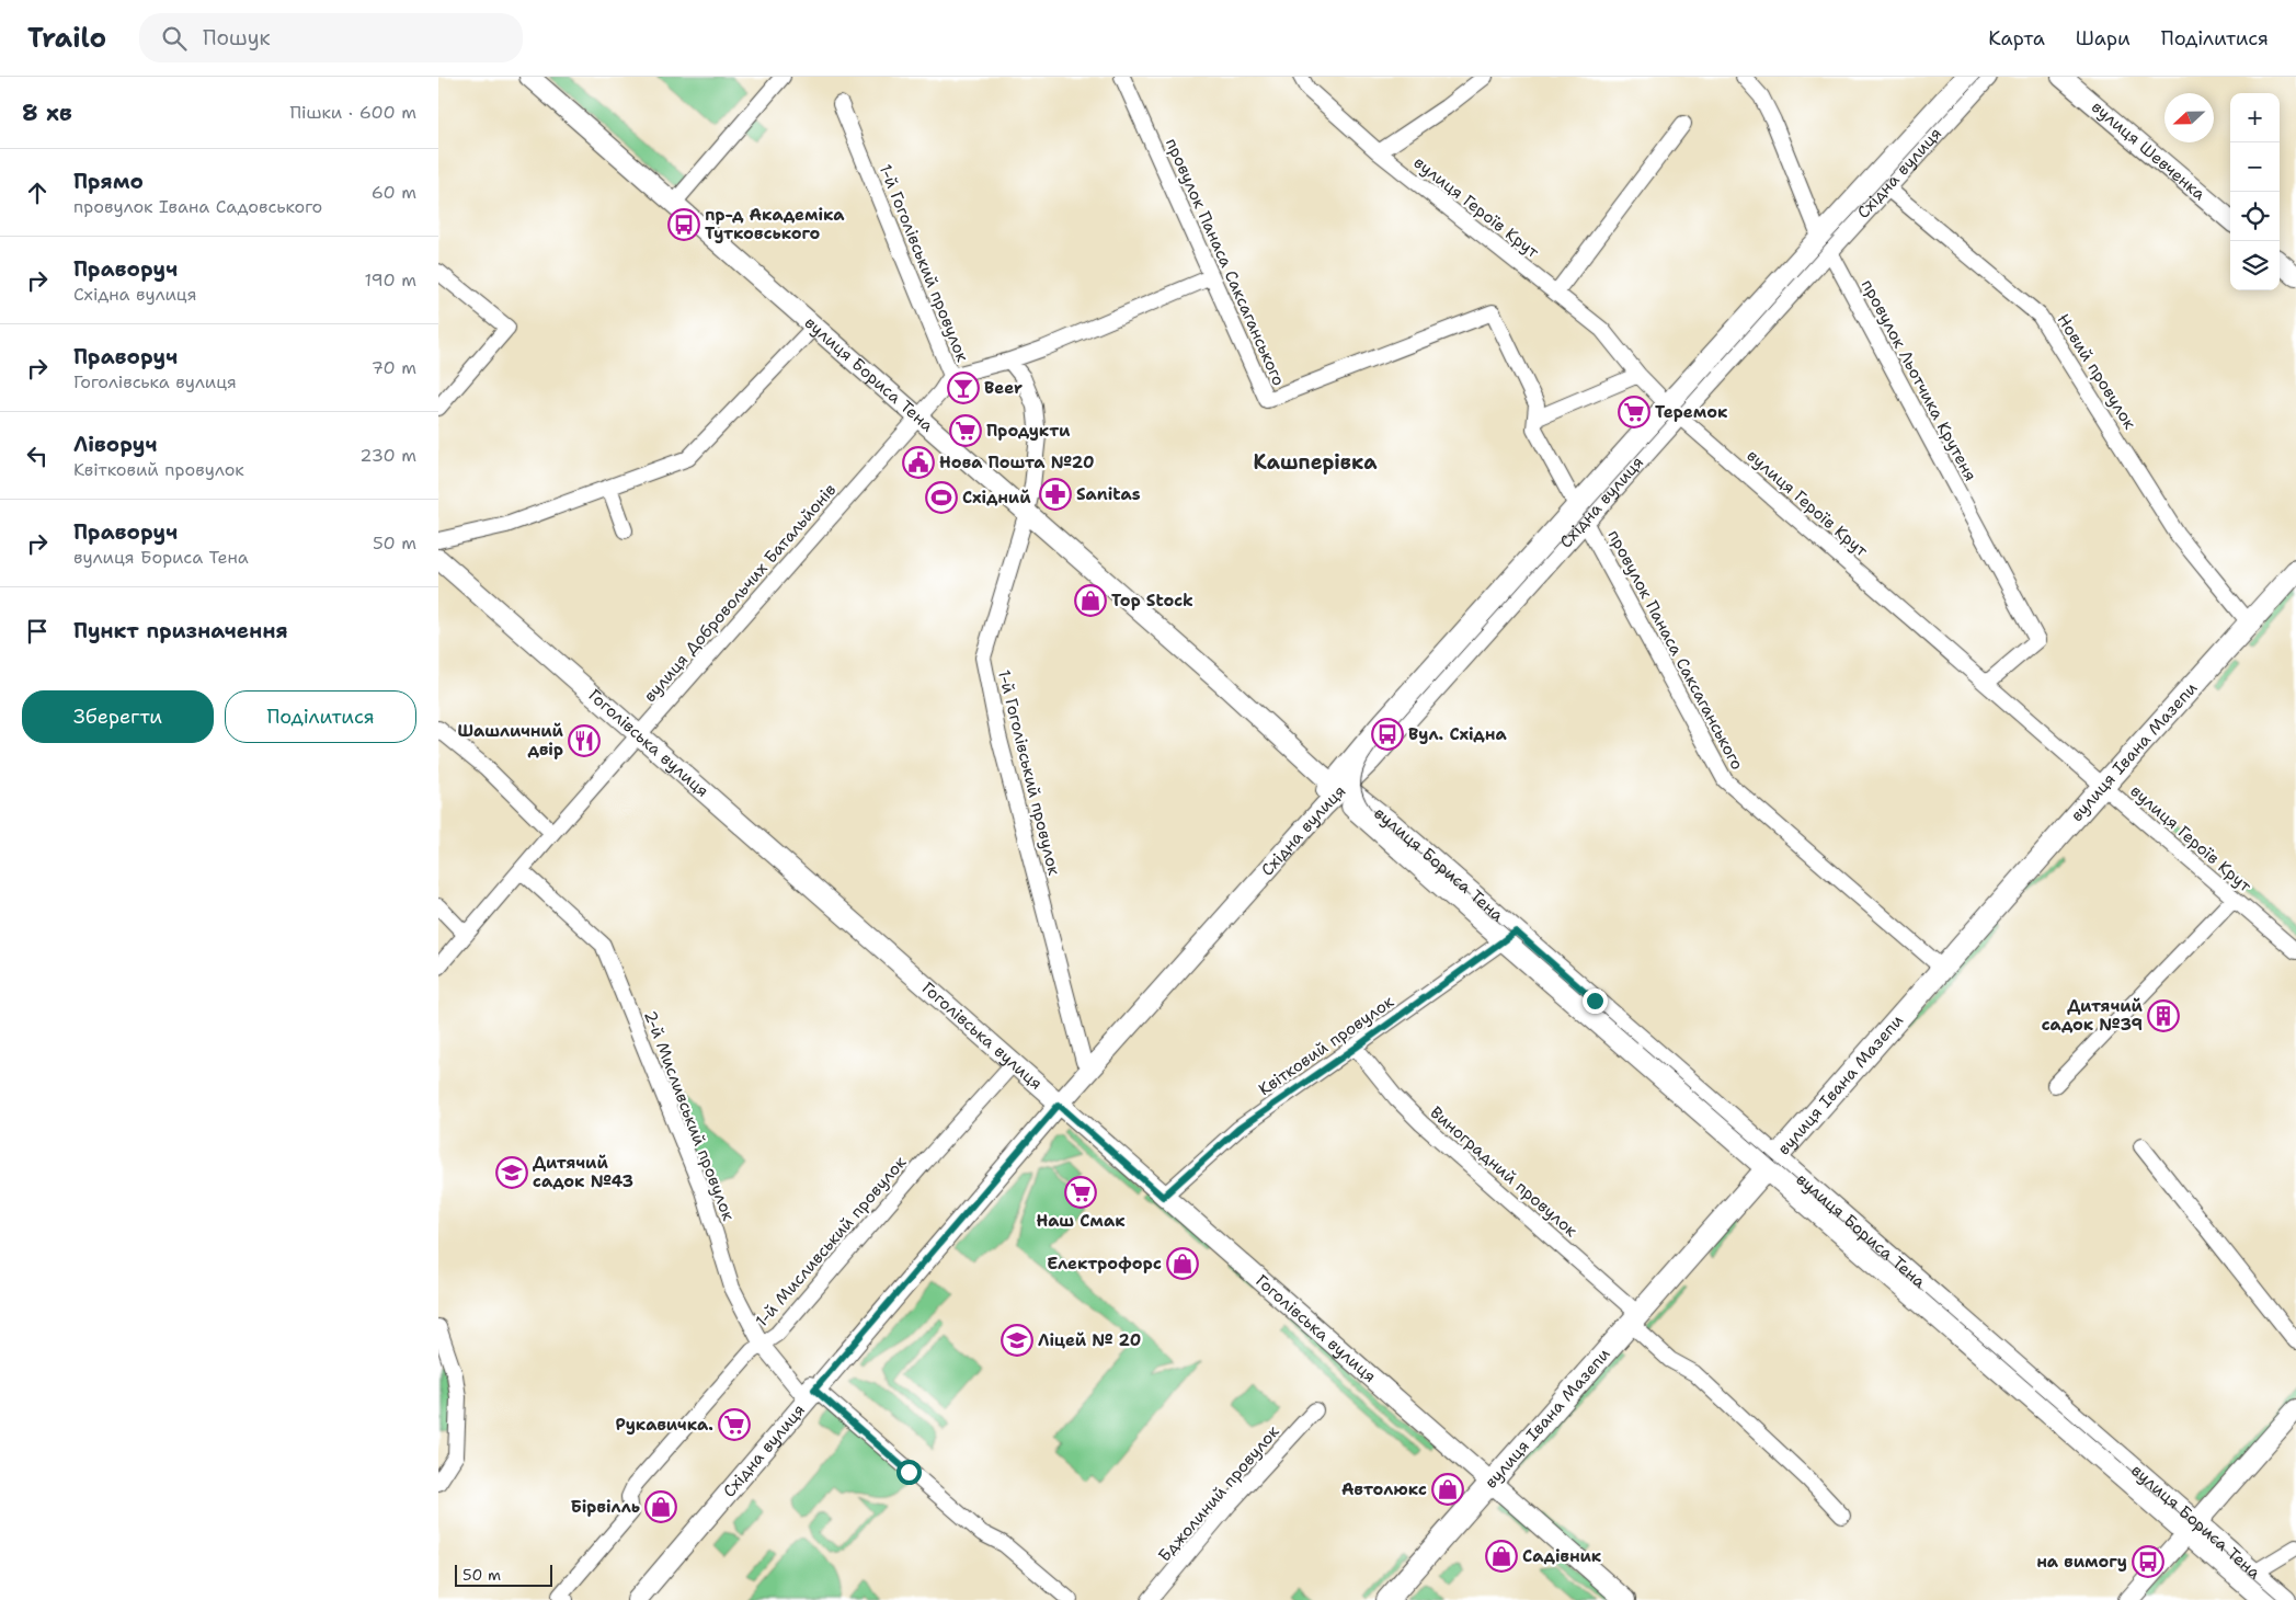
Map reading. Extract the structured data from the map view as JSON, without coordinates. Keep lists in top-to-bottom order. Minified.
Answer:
{"streets":{"main road":["вулиця Івана Мазепи"],"street":["вулиця Шевченка","Східна вулиця","вулиця Героїв Крут","провулок Панаса Саксаганського","1-й Гоголівський провулок","Новий провулок","вулиця Бориса Тена","провулок Льотчика Крутеня","вулиця Добровольчих Батальйонів","Гоголівська вулиця","Квітковий провулок","2-й Мисливський провулок","Виноградний провулок","1-й Мисливський провулок","Бджолиний провулок"]},"crossings":[["Східна вулиця","вулиця Героїв Крут"],["Східна вулиця","провулок Панаса Саксаганського"],["Східна вулиця","1-й Гоголівський провулок"],["Східна вулиця","Новий провулок"],["Східна вулиця","вулиця Бориса Тена"],["Східна вулиця","провулок Льотчика Крутеня"],["Східна вулиця","Гоголівська вулиця"],["Східна вулиця","2-й Мисливський провулок"],["вулиця Героїв Крут","провулок Льотчика Крутеня"],["вулиця Героїв Крут","вулиця Івана Мазепи"],["провулок Панаса Саксаганського","вулиця Івана Мазепи"],["1-й Гоголівський провулок","вулиця Бориса Тена"],["1-й Гоголівський провулок","вулиця Добровольчих Батальйонів"],["Новий провулок","вулиця Івана Мазепи"],["вулиця Бориса Тена","вулиця Добровольчих Батальйонів"],["вулиця Бориса Тена","вулиця Івана Мазепи"],["вулиця Бориса Тена","Квітковий провулок"],["вулиця Добровольчих Батальйонів","Гоголівська вулиця"],["вулиця Добровольчих Батальйонів","2-й Мисливський провулок"],["Гоголівська вулиця","вулиця Івана Мазепи"],["Гоголівська вулиця","Квітковий провулок"],["Гоголівська вулиця","1-й Мисливський провулок"],["вулиця Івана Мазепи","Виноградний провулок"],["Квітковий провулок","Виноградний провулок"],["2-й Мисливський провулок","1-й Мисливський провулок"]],"districts":["Кашперівка"],"places":{"bus stop":["пр-д Академіка Тутковського","Вул. Східна","на вимогу"],"bar":["Beer"],"supermarket":["Теремок","Продукти","Наш Смак","Рукавичка."],"public building":["Нова Пошта №20"],"pharmacy":["Sanitas"],"sports":["Східний"],"shop":["Top Stock","Електрофорс","Автолюкс","Бірвілль","Садівник"],"restaurant":["Шашличний двір"],"building":["Дитячий садок №39"],"school or university":["Дитячий садок №43","Ліцей № 20"]},"scale_bar":"50 m","north":"left","page":{"header":"Trailo","search":"Пошук","nav":["Карта","Шари","Поділитися"],"heading":["8 хв","Пішки · 600 m"],"map_buttons":["+","−"],"list":[["Прямо","провулок Івана Садовського","60 m"],["Праворуч","Східна вулиця","190 m"],["Праворуч","Гоголівська вулиця","70 m"],["Ліворуч","Квітковий провулок","230 m"],["Праворуч","вулиця Бориса Тена","50 m"],"Пункт призначення"],"buttons":["Зберегти","Поділитися"],"scale":"50 m"}}
